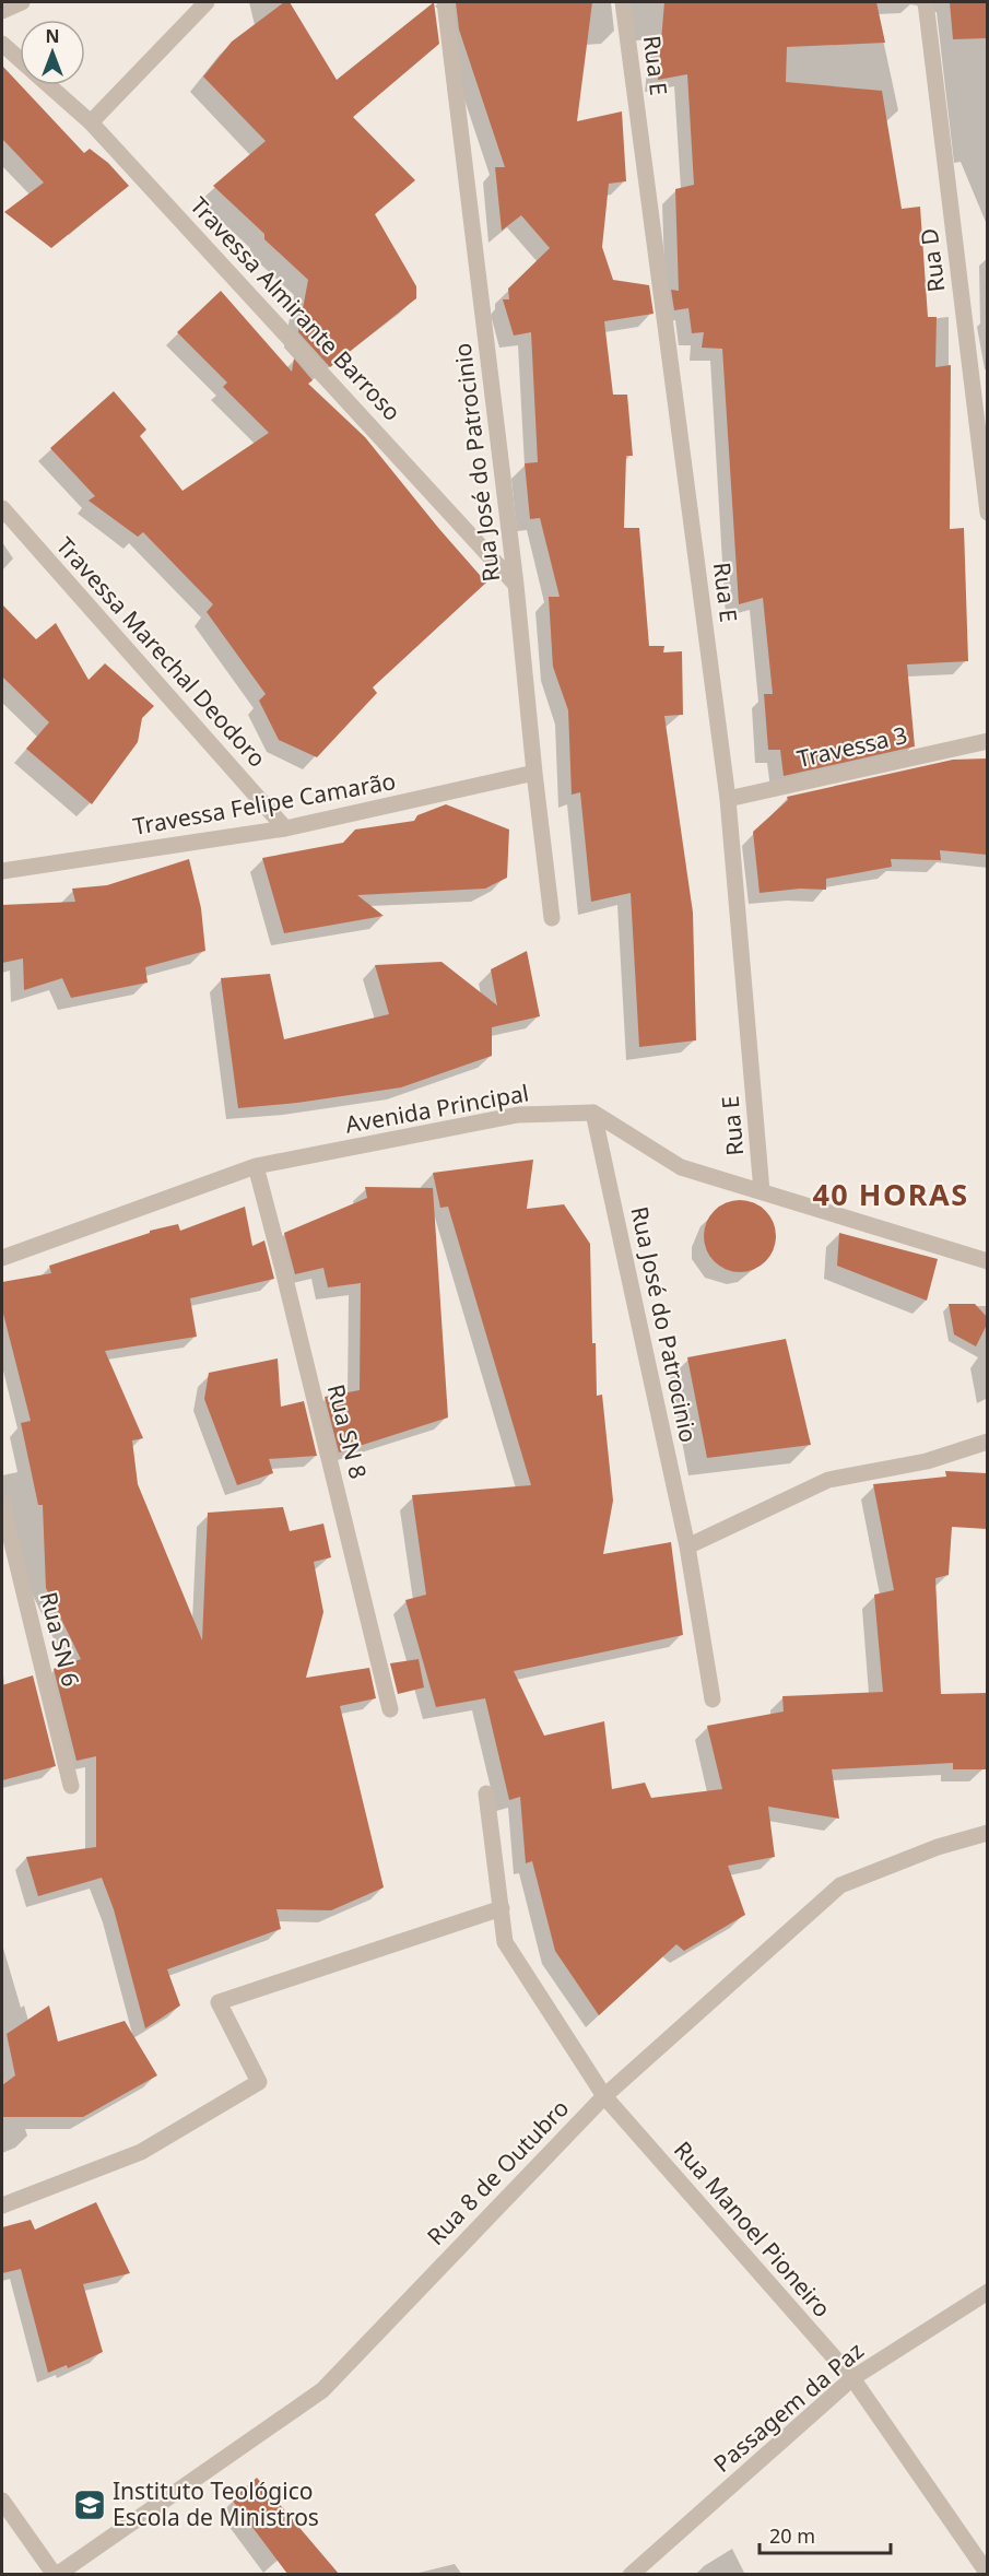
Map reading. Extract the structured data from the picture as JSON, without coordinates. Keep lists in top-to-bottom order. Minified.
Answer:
{"streets":{"street":["Rua E","Rua D","Travessa Almirante Barroso","Rua José do Patrocinio","Travessa Marechal Deodoro","Travessa 3","Travessa Felipe Camarão","Avenida Principal","Rua SN 8","Rua SN 6","Rua 8 de Outubro","Rua Manoel Pioneiro","Passagem da Paz"]},"crossings":[["Rua E","Travessa 3"],["Travessa Almirante Barroso","Rua José do Patrocinio"],["Rua José do Patrocinio","Travessa Felipe Camarão"],["Rua José do Patrocinio","Avenida Principal"],["Travessa Marechal Deodoro","Travessa Felipe Camarão"],["Avenida Principal","Rua SN 8"],["Rua 8 de Outubro","Rua Manoel Pioneiro"],["Rua Manoel Pioneiro","Passagem da Paz"]],"districts":["40 HORAS"],"places":{"school or university":["Instituto Teológico Escola de Ministros"]},"scale_bar":"20 m","north":"top"}
